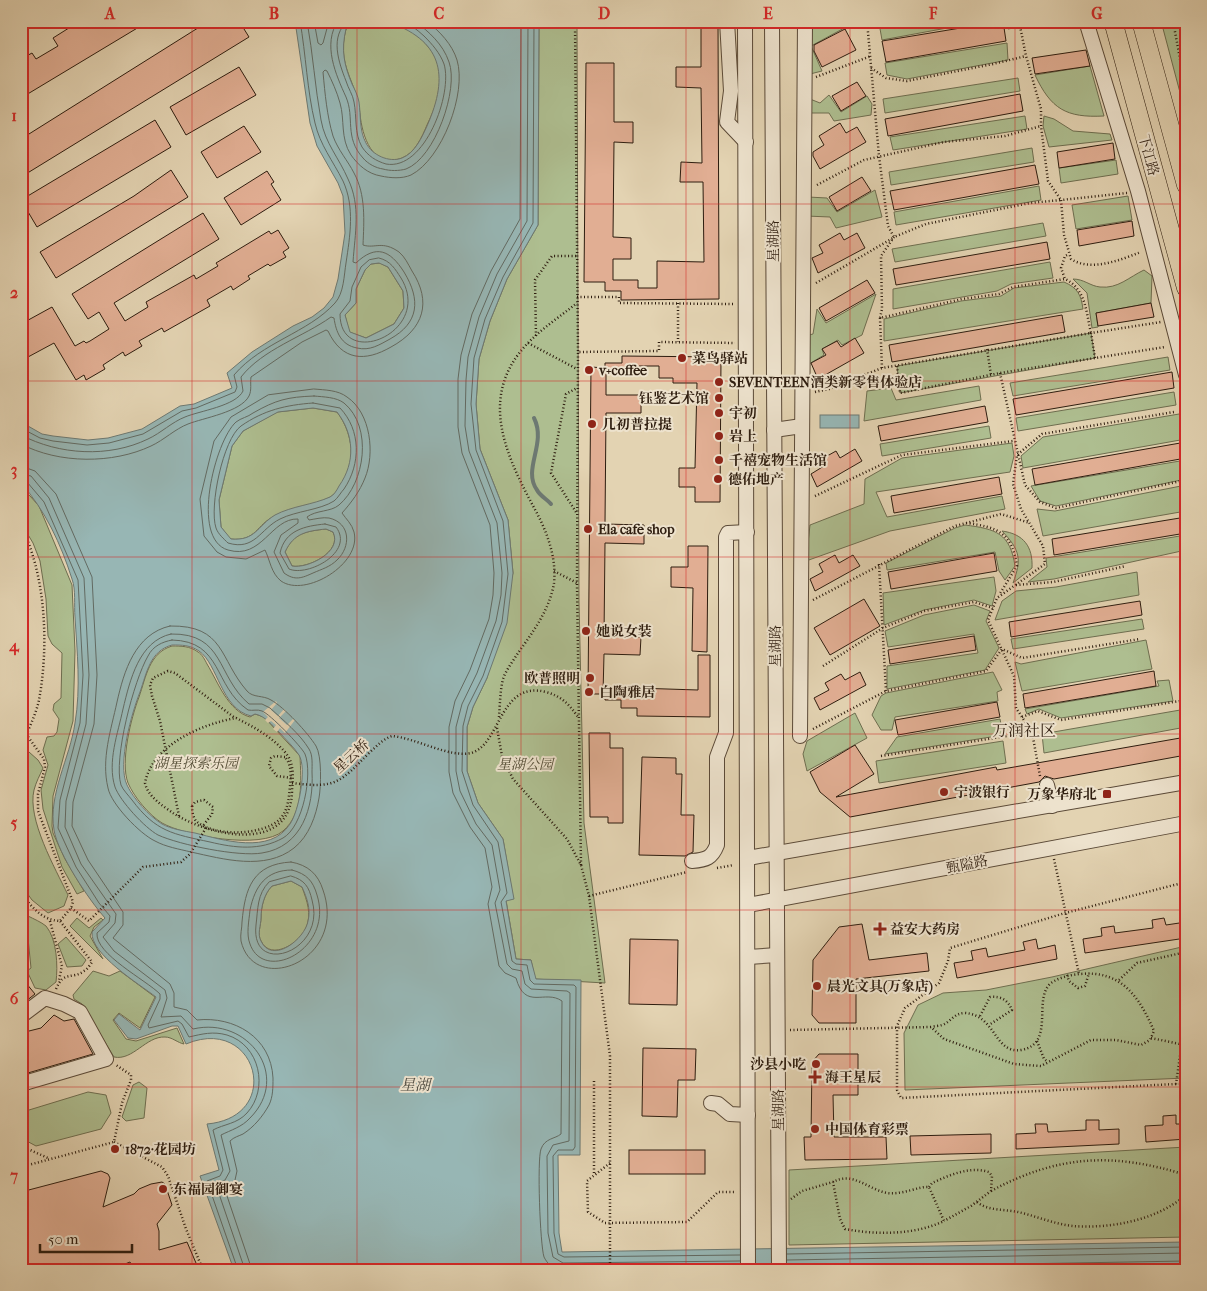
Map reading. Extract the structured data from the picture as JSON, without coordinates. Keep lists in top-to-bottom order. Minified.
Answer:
{"streets":{"main road":["下江路"],"street":["星湖路","甄隘路"],"path":["星云桥"]},"crossings":[["星湖路","甄隘路"]],"districts":["万润社区"],"water":["星湖"],"parks":["湖星探索乐园","星湖公园"],"places":{"other":["菜鸟驿站","v+coffee","SEVENTEEN酒类新零售体验店","钰鉴艺术馆","宇初","几初普拉提","岩上","千禧宠物生活馆","德佑地产","Ela cafe shop","她说女装","欧普照明","白陶雅居","宁波银行","晨光文具(万象店)","沙县小吃","中国体育彩票","1872·花园坊","东福园御宴"],"transit":["万象华府北"],"health":["益安大药房","海王星辰"]},"scale_bar":"50 m","grid":{"columns":["A","B","C","D","E","F","G"],"rows":["1","2","3","4","5","6","7"]}}
